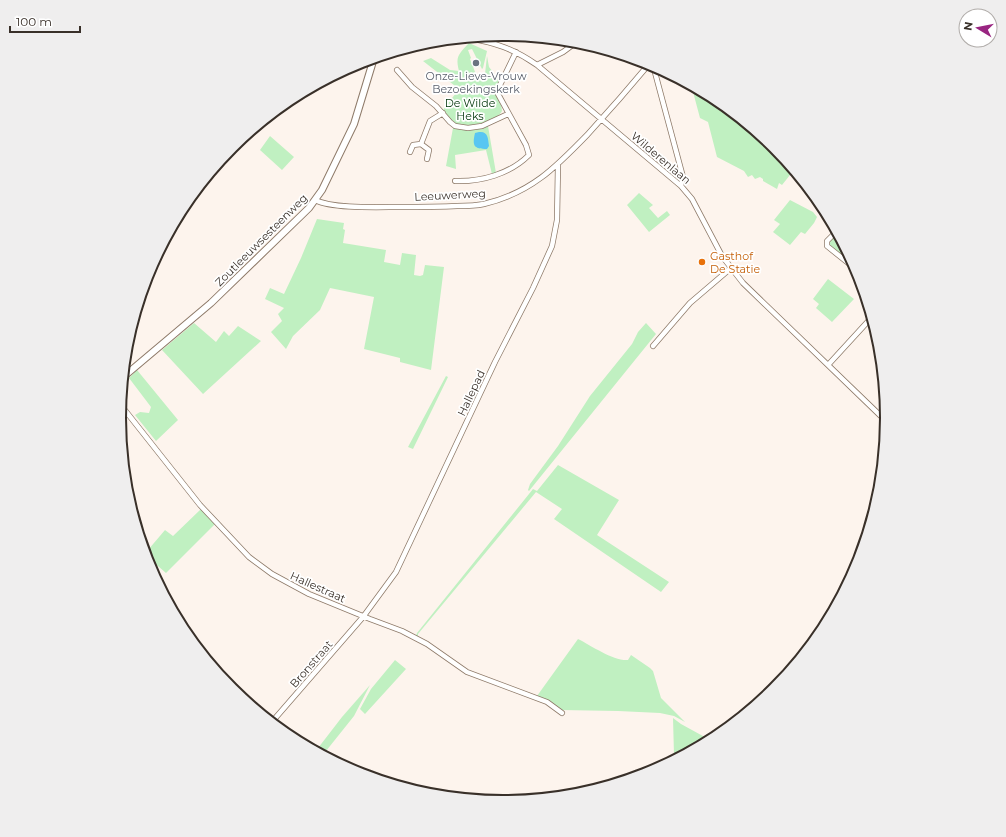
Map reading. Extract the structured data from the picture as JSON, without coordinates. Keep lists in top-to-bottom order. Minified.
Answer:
{"streets":{"street":["Wilderenlaan","Leeuwerweg","Zoutleeuwsesteenweg","Hallepad","Hallestraat","Bronstraat"]},"crossings":[["Wilderenlaan","Leeuwerweg"],["Leeuwerweg","Zoutleeuwsesteenweg"],["Leeuwerweg","Hallepad"],["Hallepad","Hallestraat"],["Hallepad","Bronstraat"],["Hallestraat","Bronstraat"]],"parks":["De Wilde Heks"],"places":["Onze-Lieve-Vrouw Bezoekingskerk","Gasthof De Statie"],"scale_bar":"100 m","north":"left"}
